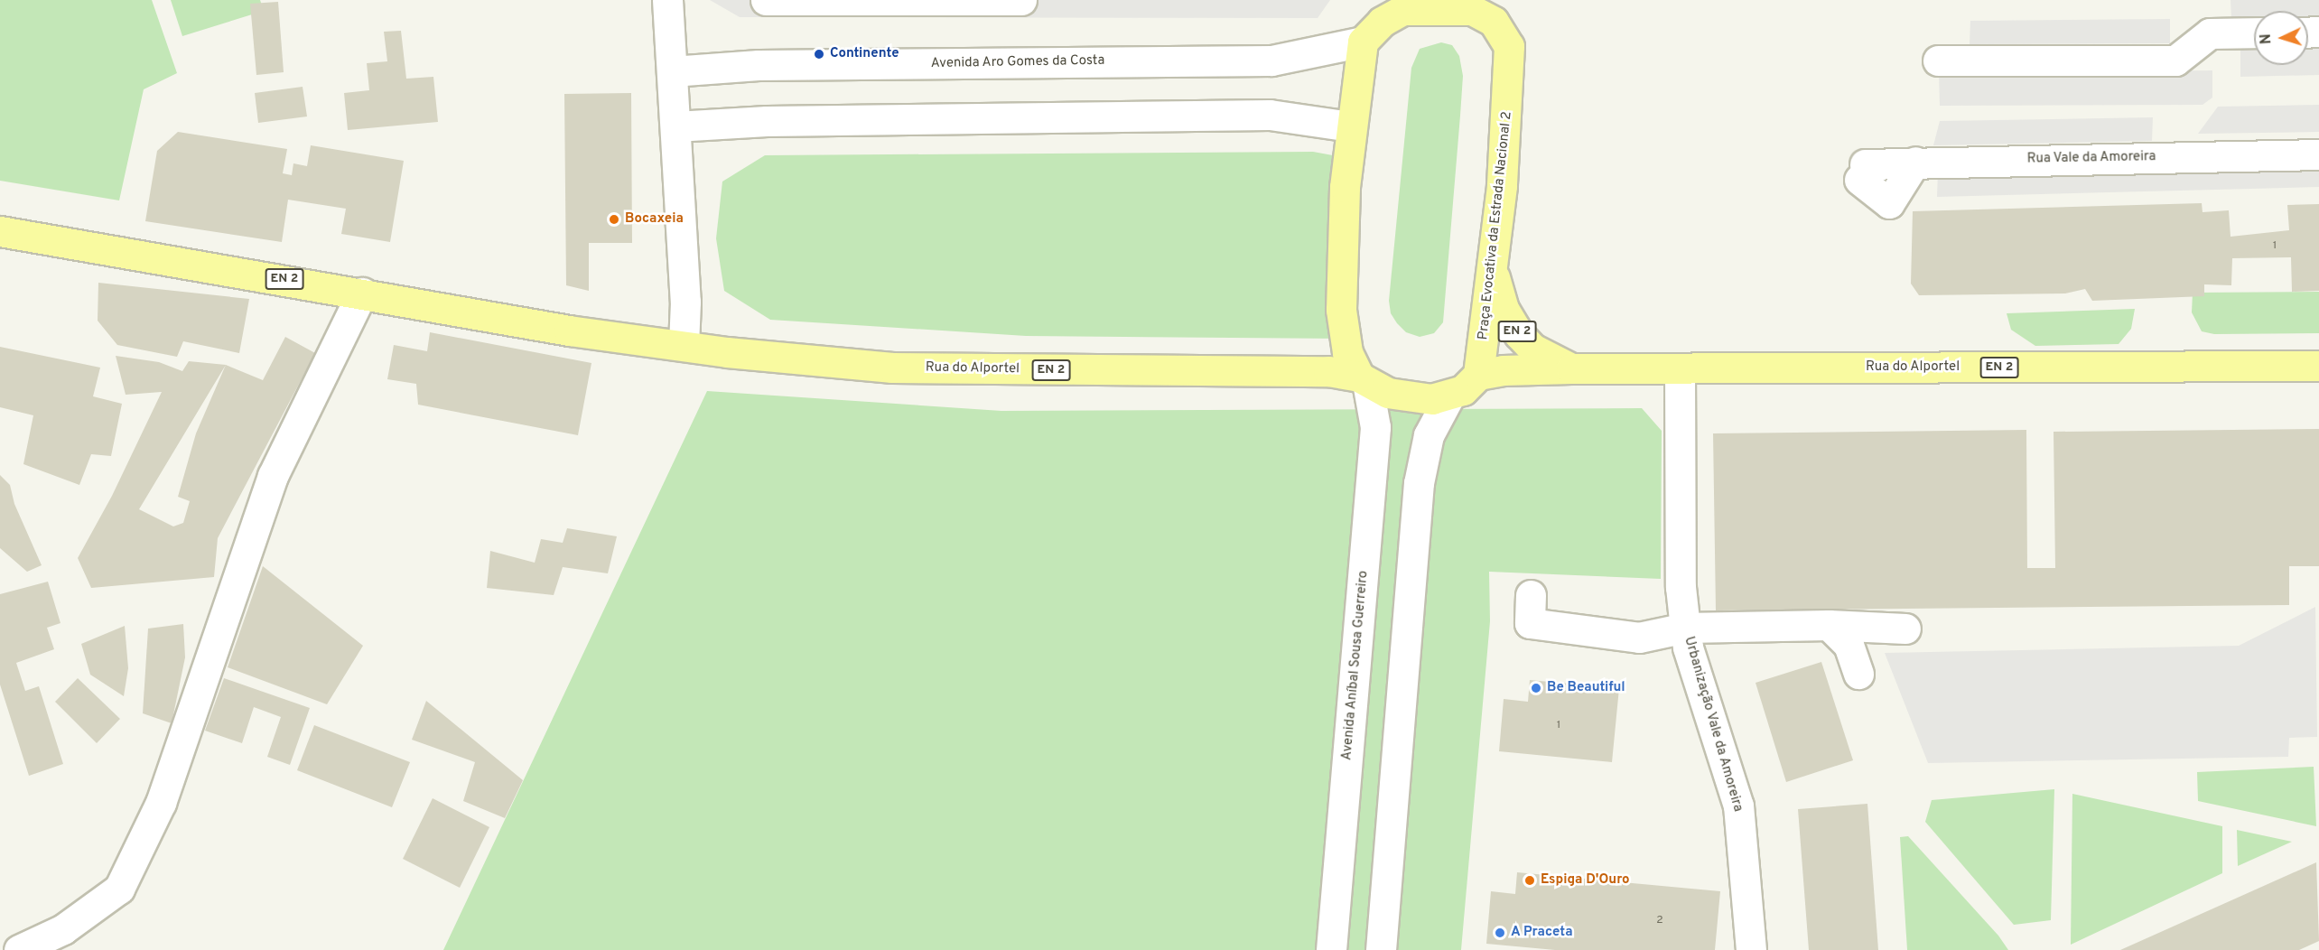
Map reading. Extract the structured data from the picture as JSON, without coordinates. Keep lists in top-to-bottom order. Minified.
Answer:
{"streets":{"main road":["Praça Evocativa da Estrada Nacional 2","EN 2","Rua do Alportel"],"street":["Avenida Aro Gomes da Costa","Rua Vale da Amoreira","Avenida Aníbal Sousa Guerreiro","Urbanização Vale da Amoreira"]},"crossings":[["Avenida Aro Gomes da Costa","Praça Evocativa da Estrada Nacional 2"],["Praça Evocativa da Estrada Nacional 2","Rua do Alportel"],["EN 2","Rua do Alportel"],["Rua do Alportel","Avenida Aníbal Sousa Guerreiro"],["Rua do Alportel","Urbanização Vale da Amoreira"]],"places":["Continente","Bocaxeia","Be Beautiful","Espiga D'Ouro","A Praceta"],"house_numbers":["1","1","2"],"north":"left"}
